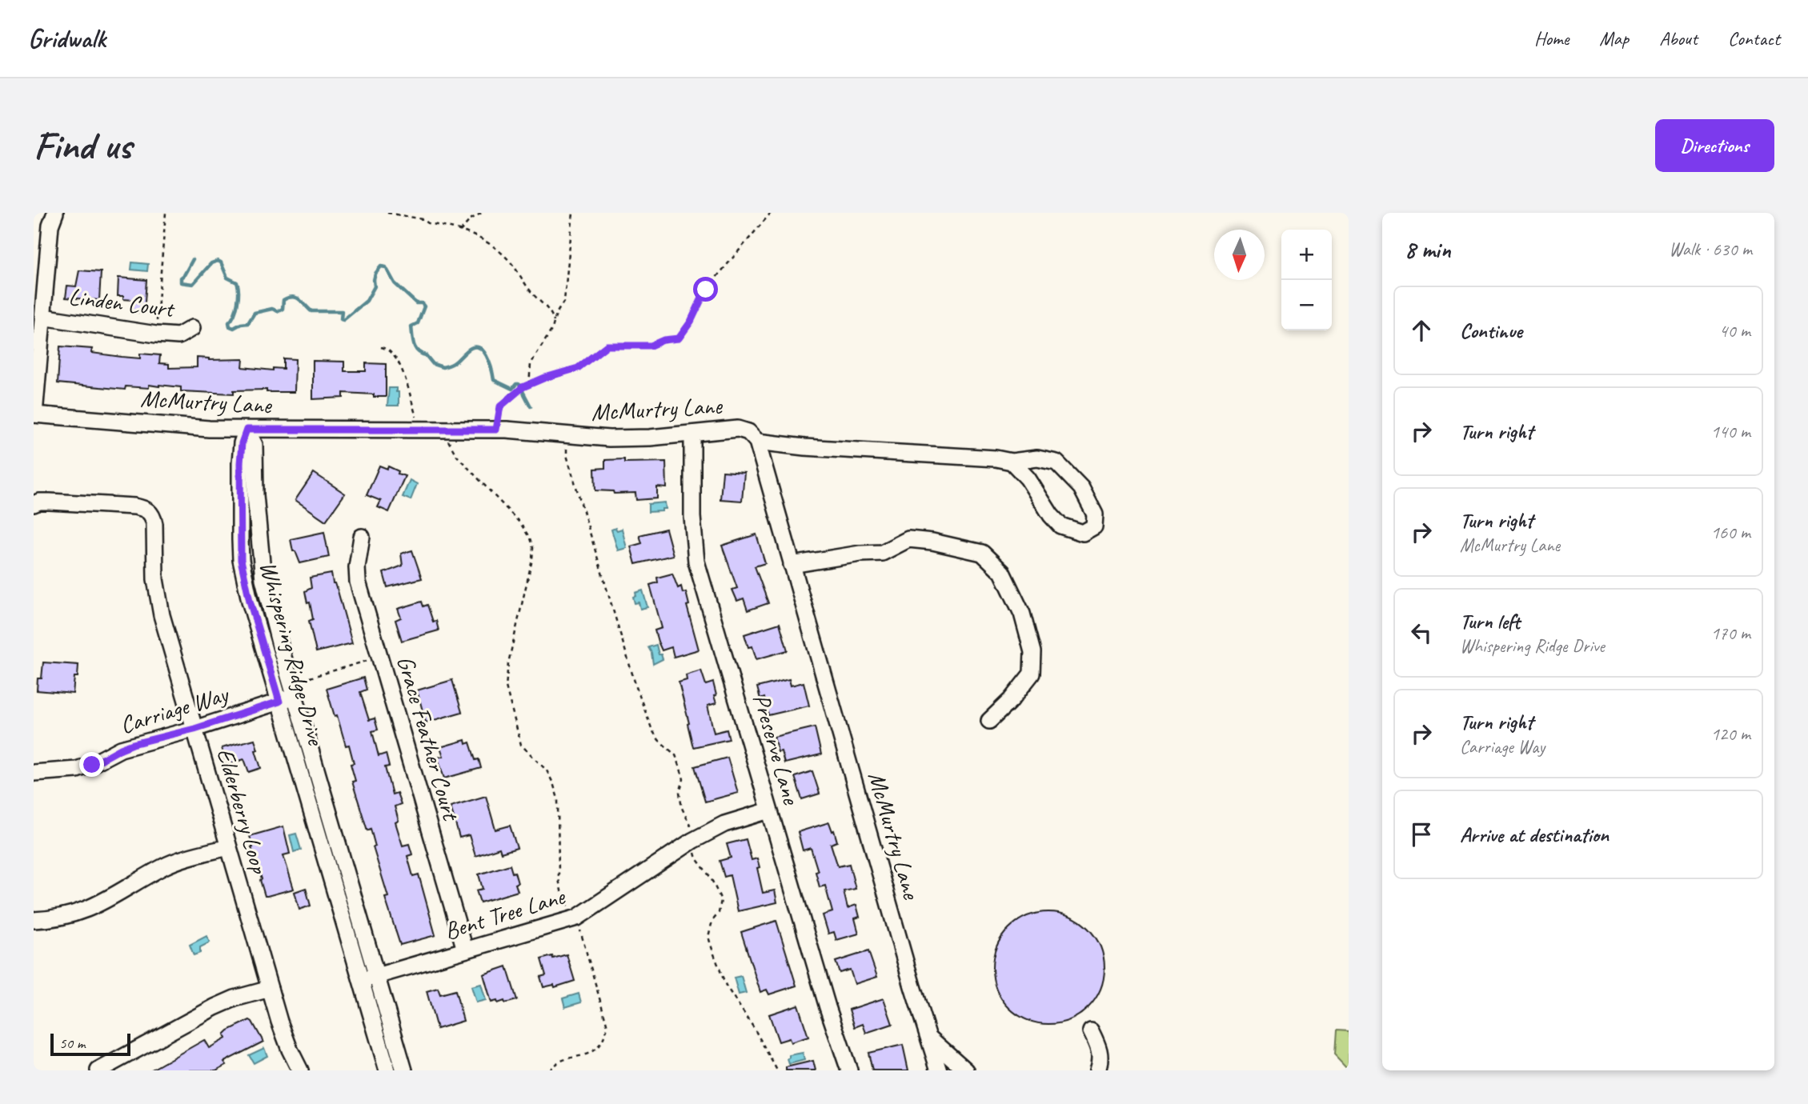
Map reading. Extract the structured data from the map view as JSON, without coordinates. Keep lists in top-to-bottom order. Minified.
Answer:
{"streets":{"street":["Linden Court","McMurtry Lane","Whispering Ridge Drive","Carriage Way","Grace Feather Court","Preserve Lane","Elderberry Loop","Bent Tree Lane"]},"crossings":[["McMurtry Lane","Whispering Ridge Drive"],["McMurtry Lane","Preserve Lane"],["Whispering Ridge Drive","Carriage Way"],["Whispering Ridge Drive","Bent Tree Lane"],["Carriage Way","Elderberry Loop"],["Grace Feather Court","Bent Tree Lane"],["Preserve Lane","Bent Tree Lane"]],"scale_bar":"50 m","north":"bottom","page":{"header":"Gridwalk","nav":["Home","Map","About","Contact"],"buttons":"Directions","title":"Find us","heading":["8 min","Walk · 630 m"],"map_buttons":["+","−"],"list":[["Continue","40 m"],["Turn right","140 m"],["Turn right","McMurtry Lane","160 m"],["Turn left","Whispering Ridge Drive","170 m"],["Turn right","Carriage Way","120 m"],"Arrive at destination"],"scale":"50 m"}}
